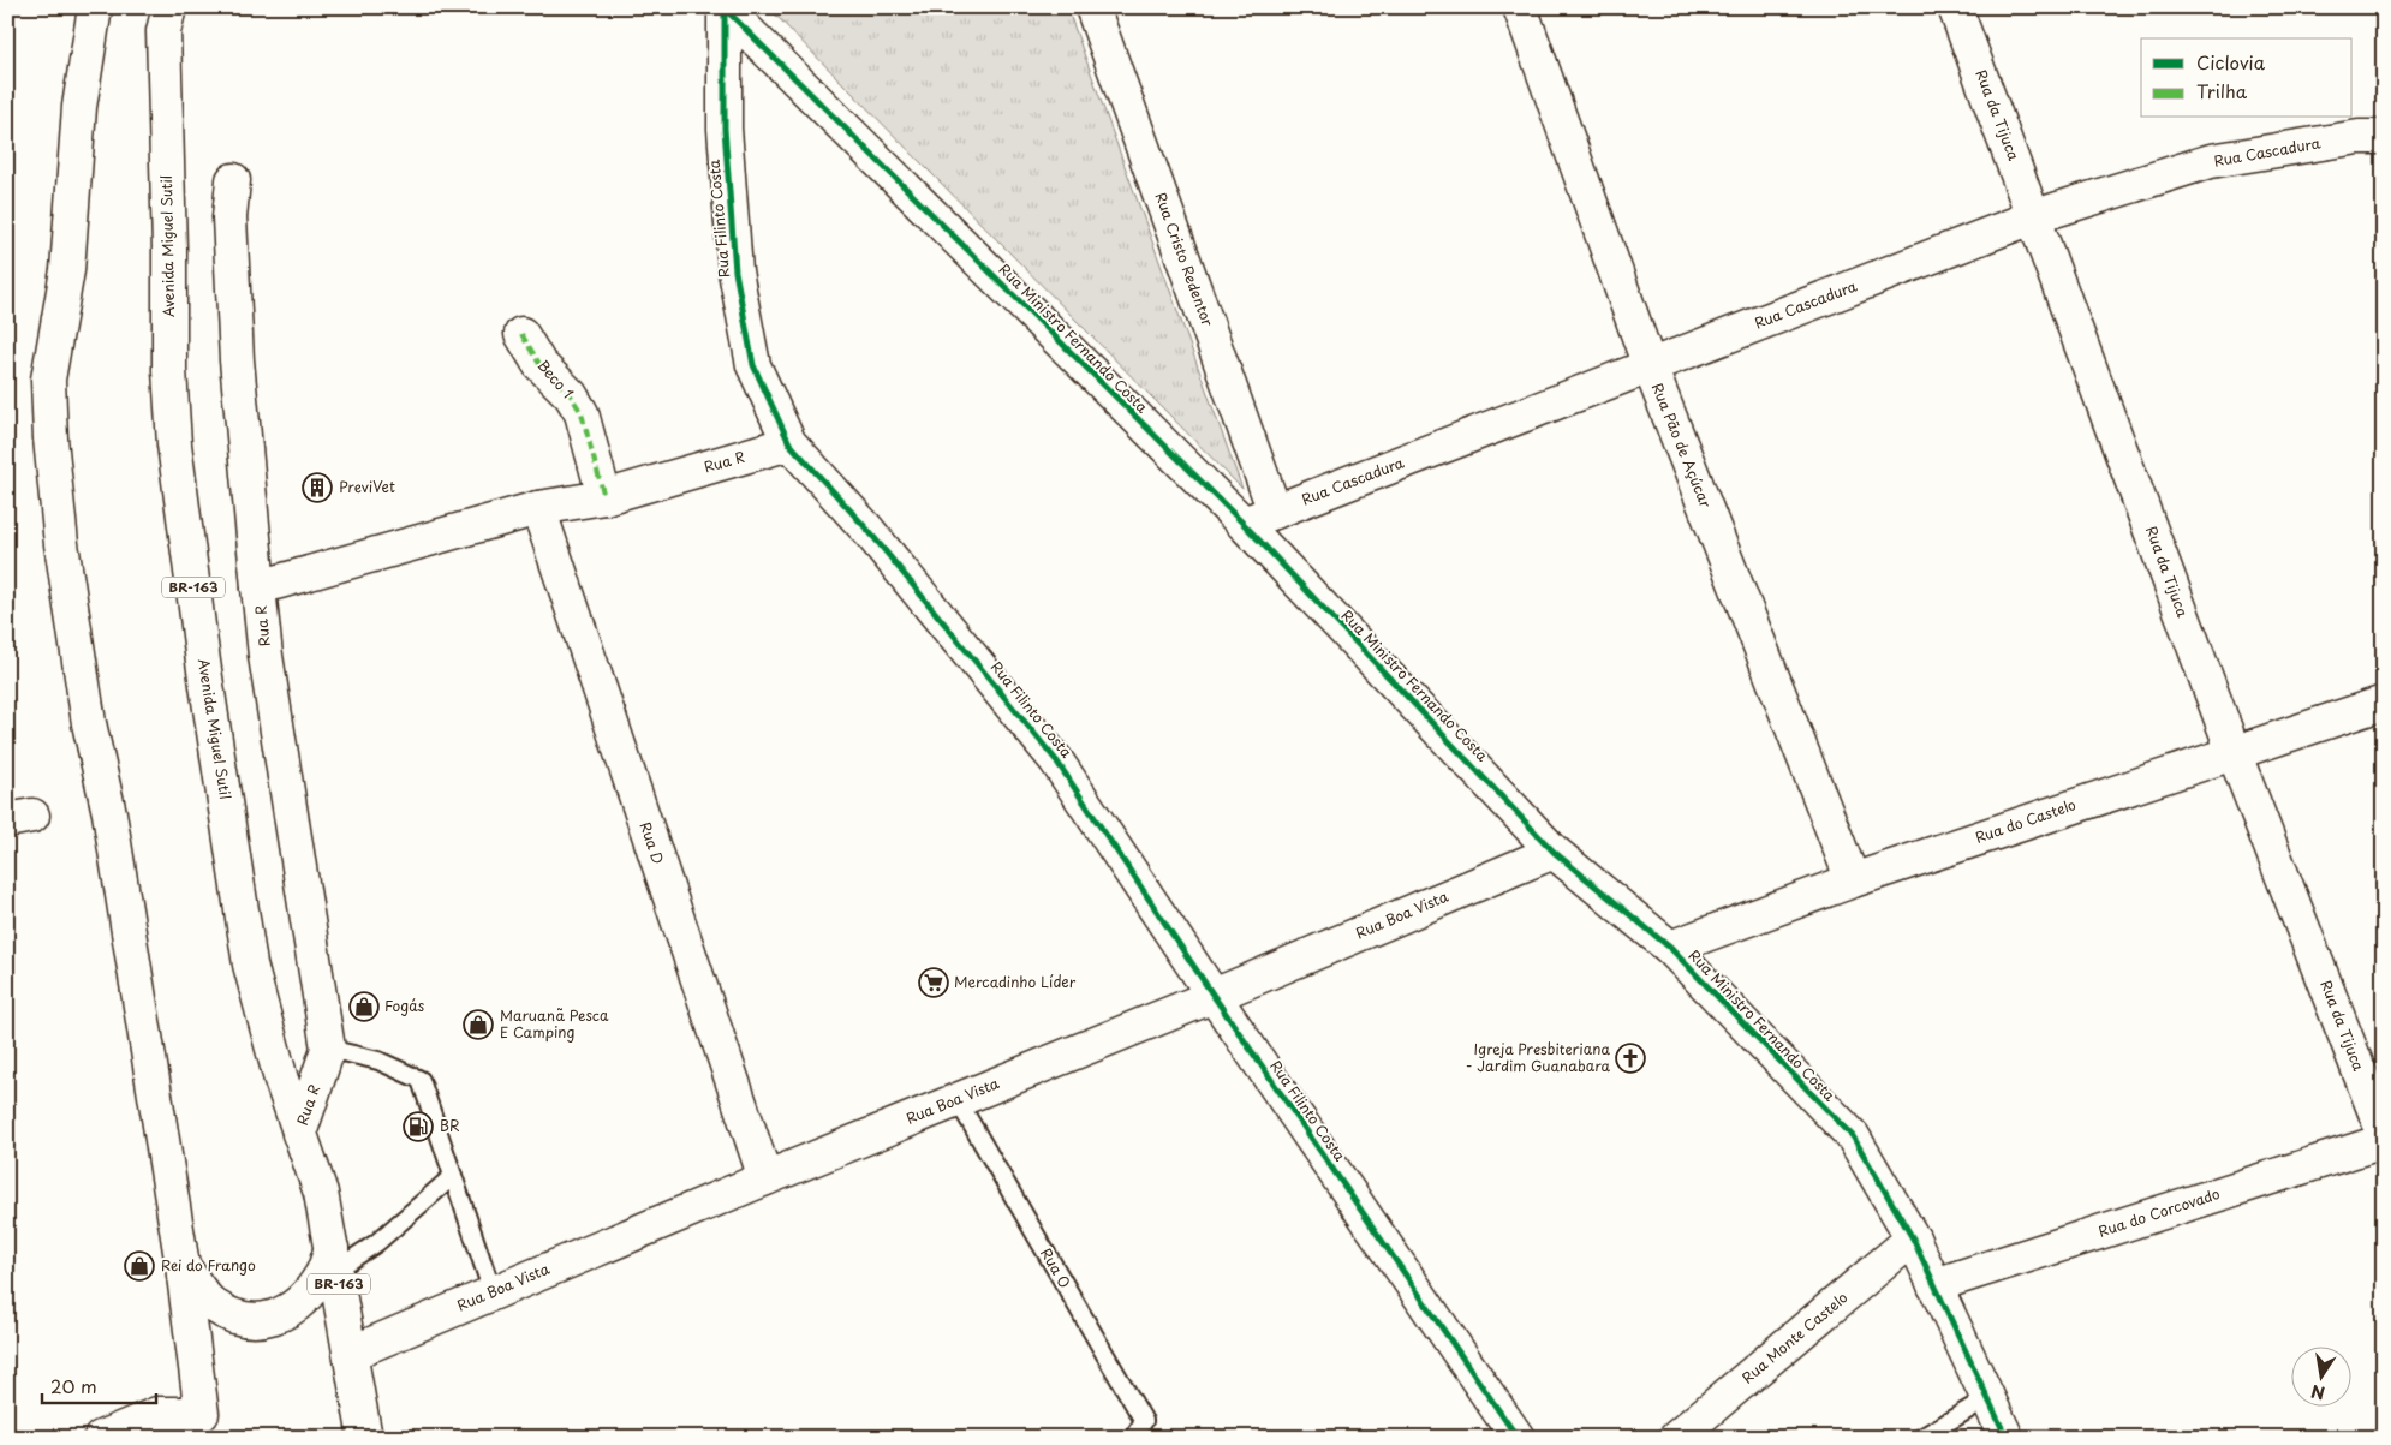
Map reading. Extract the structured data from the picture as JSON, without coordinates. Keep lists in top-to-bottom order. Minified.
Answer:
{"streets":{"main road":["Rua da Tijuca","Rua Cascadura","Rua Filinto Costa","Avenida Miguel Sutil","Rua Cristo Redentor","Rua Ministro Fernando Costa","Beco 1","Rua Pão de Açúcar","Rua R","BR-163","Rua do Castelo","Rua D","Rua Boa Vista","Rua do Corcovado","Rua Monte Castelo"],"lane":["Rua O"]},"crossings":[["Rua da Tijuca","Rua Cascadura"],["Rua da Tijuca","Rua do Castelo"],["Rua Cascadura","Rua Cristo Redentor"],["Rua Cascadura","Rua Ministro Fernando Costa"],["Rua Cascadura","Rua Pão de Açúcar"],["Rua Filinto Costa","Rua Ministro Fernando Costa"],["Rua Filinto Costa","Rua R"],["Rua Filinto Costa","Rua Boa Vista"],["Avenida Miguel Sutil","Rua R"],["Avenida Miguel Sutil","Rua Boa Vista"],["Rua Ministro Fernando Costa","Rua do Castelo"],["Rua Ministro Fernando Costa","Rua Boa Vista"],["Rua Ministro Fernando Costa","Rua do Corcovado"],["Rua Ministro Fernando Costa","Rua Monte Castelo"],["Beco 1","Rua R"],["Rua Pão de Açúcar","Rua do Castelo"],["Rua R","Rua D"],["Rua D","Rua Boa Vista"],["Rua Boa Vista","Rua O"]],"places":{"building":["PreviVet"],"supermarket":["Mercadinho Líder"],"shop":["Fogás","Maruanã Pesca E Camping","Rei do Frango"],"church":["Igreja Presbiteriana - Jardim Guanabara"],"fuel station":["BR"]},"legend":["Ciclovia","Trilha"],"scale_bar":"20 m","north":"bottom"}
